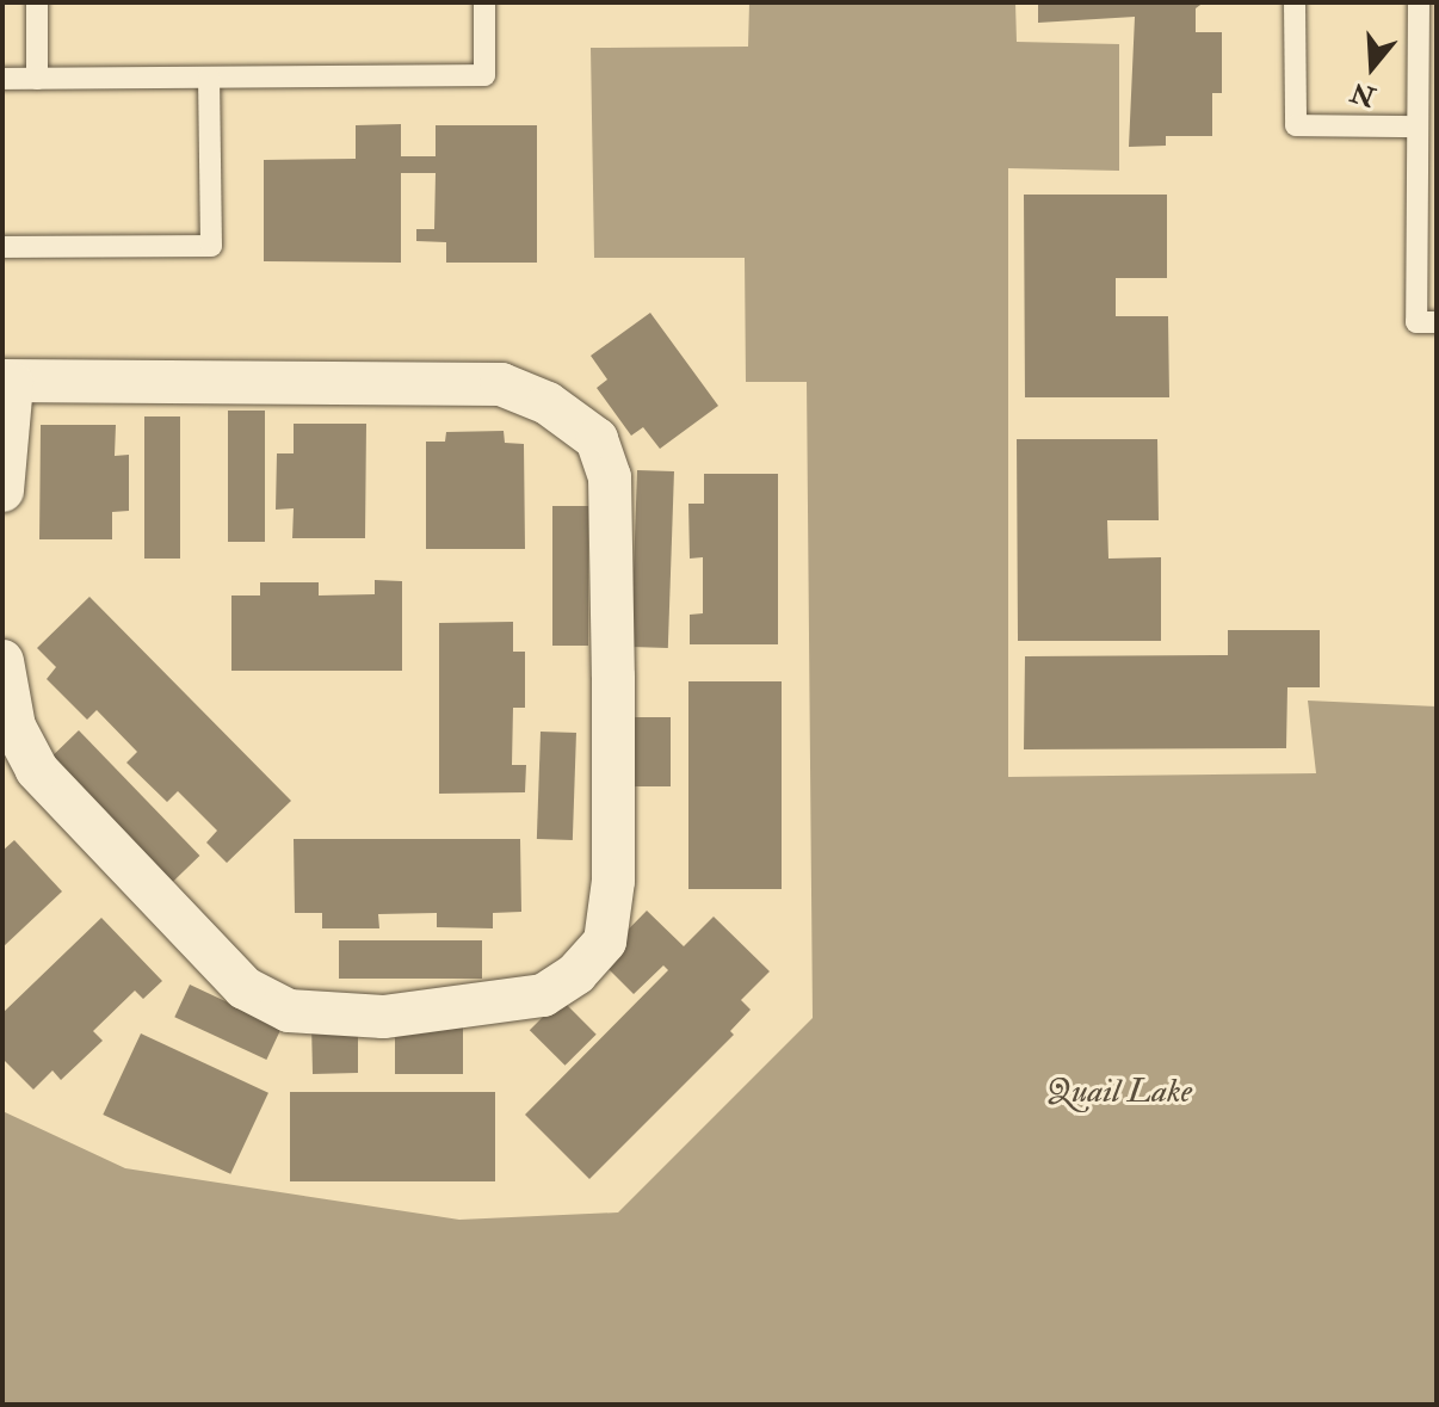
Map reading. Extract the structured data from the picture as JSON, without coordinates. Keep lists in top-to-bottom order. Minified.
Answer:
{"water":["Quail Lake"],"north":"bottom"}
